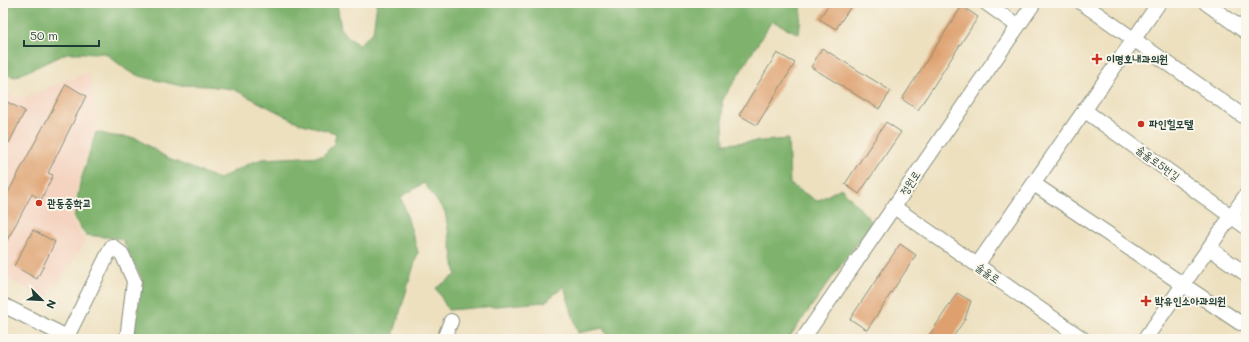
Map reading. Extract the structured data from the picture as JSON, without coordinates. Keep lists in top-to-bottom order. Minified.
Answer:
{"streets":{"street":["솔올로5번길","정원로","솔올로"]},"crossings":[["정원로","솔올로"]],"places":{"health":["이명호내과의원","박유인소아과의원"],"other":["파인힐모텔","관동중학교"]},"scale_bar":"50 m","north":"bottom right"}
